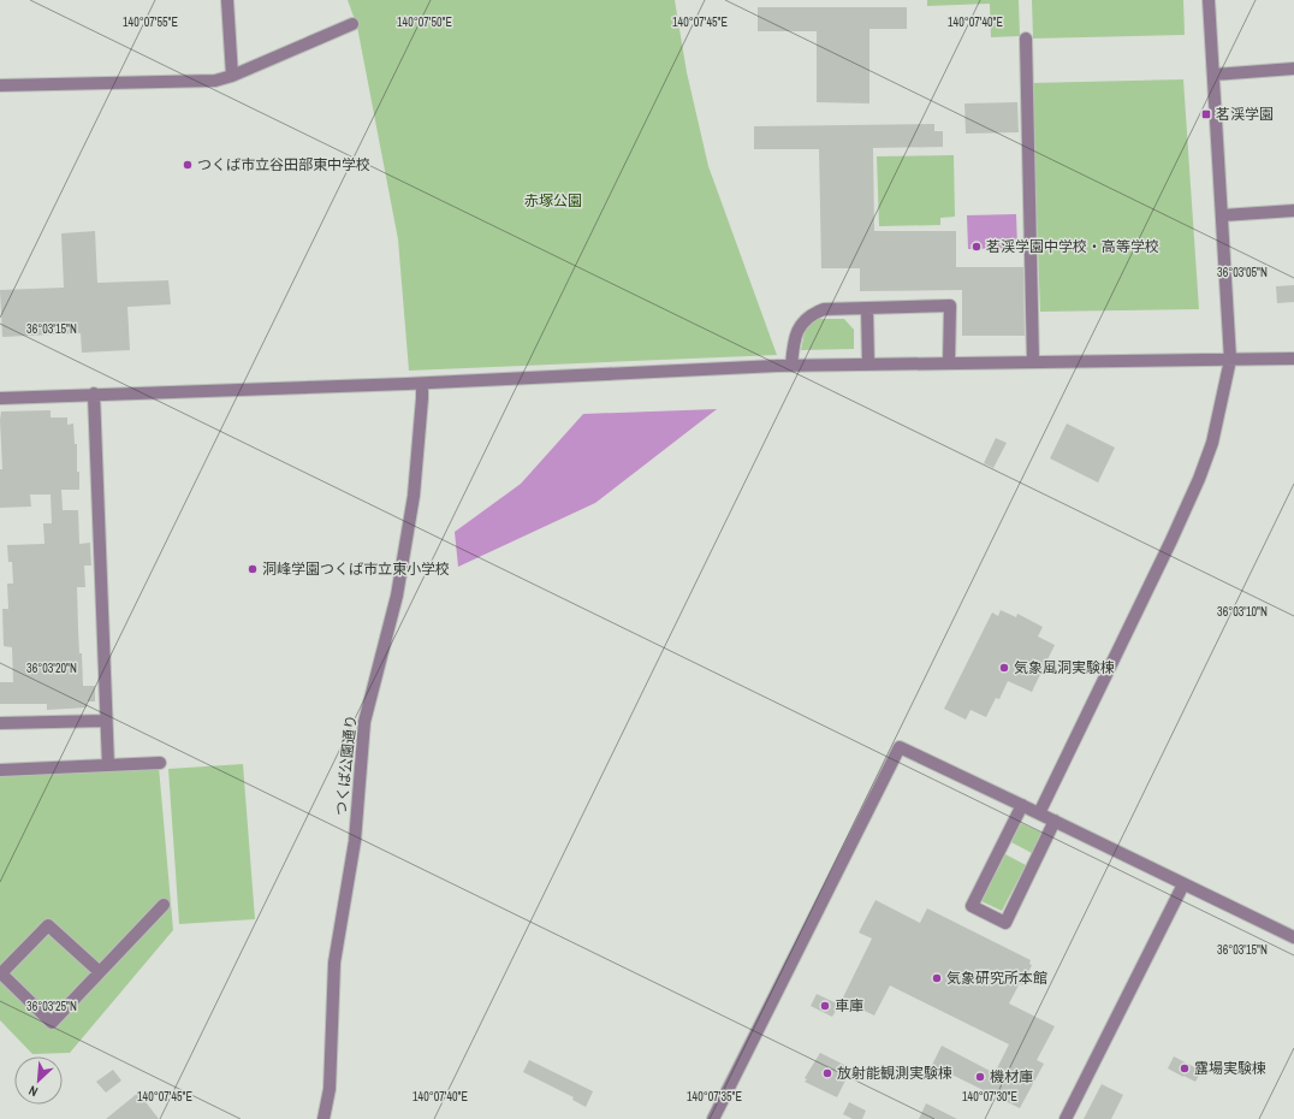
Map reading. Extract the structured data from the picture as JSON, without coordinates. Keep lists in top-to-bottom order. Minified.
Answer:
{"streets":{"street":["つくば公園通り"]},"parks":["赤塚公園"],"places":{"transit":["茗渓学園"],"other":["つくば市立谷田部東中学校","茗渓学園中学校・高等学校","洞峰学園つくば市立東小学校","気象風洞実験棟","気象研究所本館","車庫","露場実験棟","放射能観測実験棟","機材庫"]},"north":"bottom left","coordinates":["140°07'55\"E","140°07'50\"E","140°07'45\"E","140°07'40\"E","36°03'05\"N","36°03'15\"N","36°03'10\"N","36°03'20\"N","36°03'25\"N","140°07'35\"E","140°07'30\"E"]}
